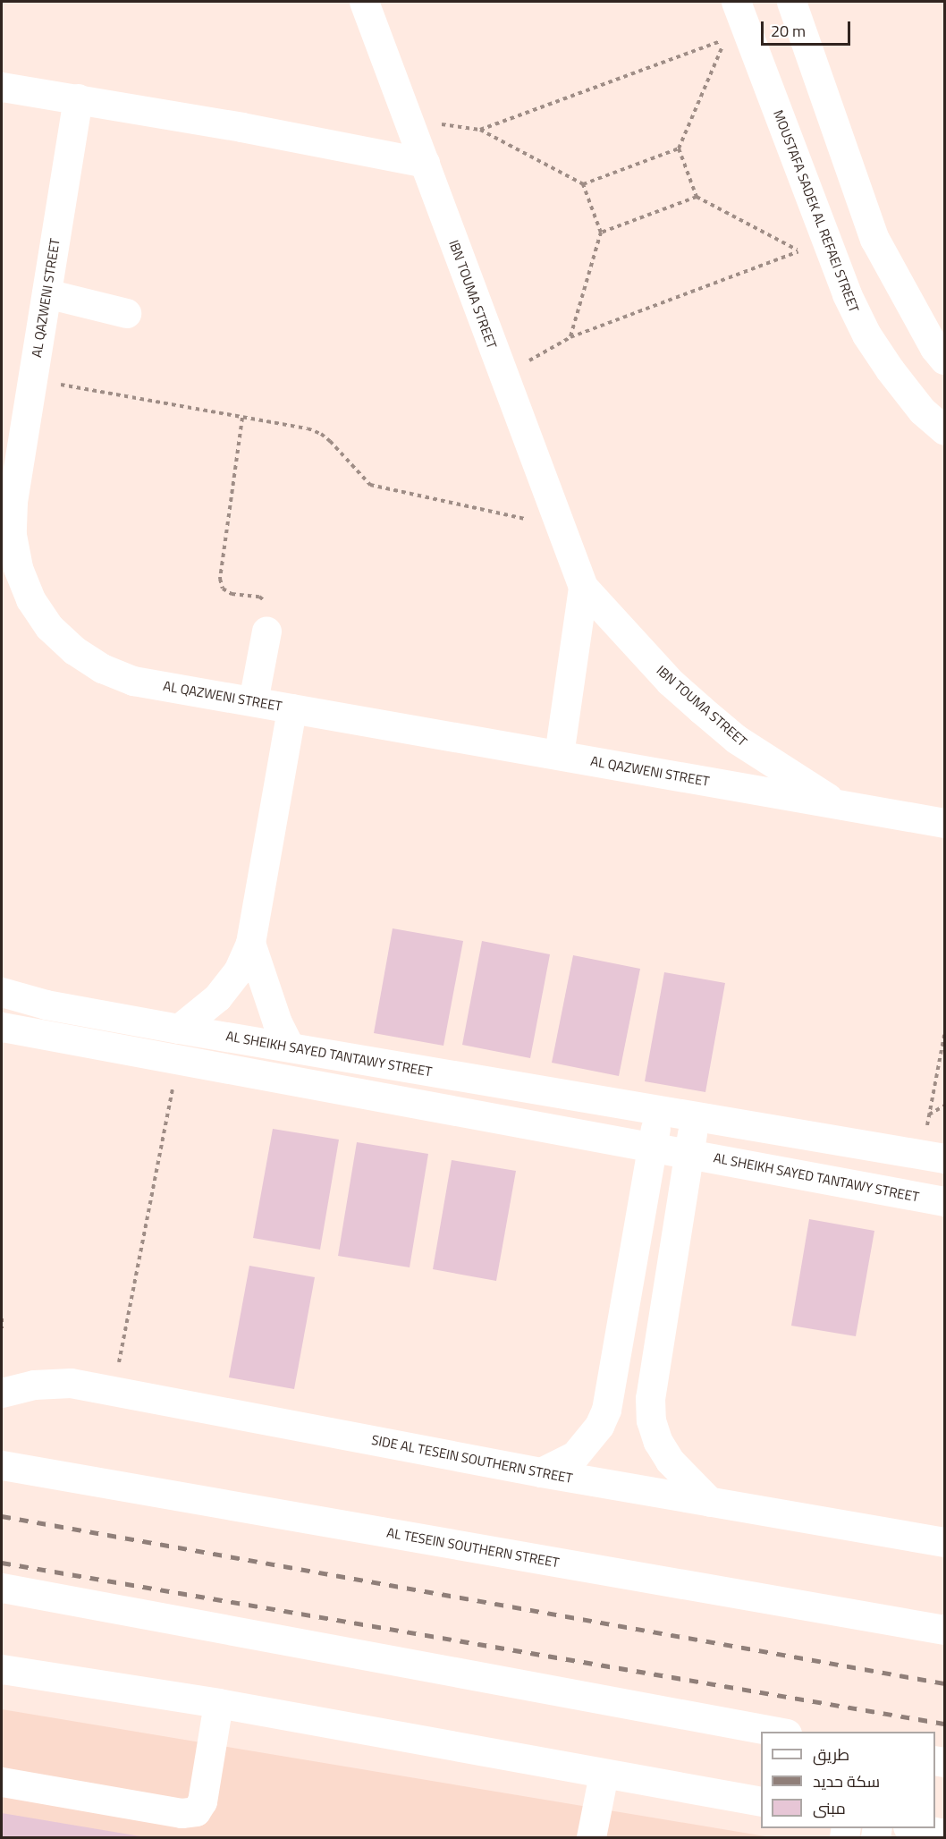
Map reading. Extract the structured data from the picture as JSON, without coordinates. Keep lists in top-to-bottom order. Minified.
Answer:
{"streets":{"main road":["MOUSTAFA SADEK AL REFAEI STREET","IBN TOUMA STREET","AL QAZWENI STREET","AL SHEIKH SAYED TANTAWY STREET","SIDE AL TESEIN SOUTHERN STREET","AL TESEIN SOUTHERN STREET"]},"crossings":[["IBN TOUMA STREET","AL QAZWENI STREET"]],"legend":["طريق","سكة حديد","مبنى"],"scale_bar":"20 m"}
